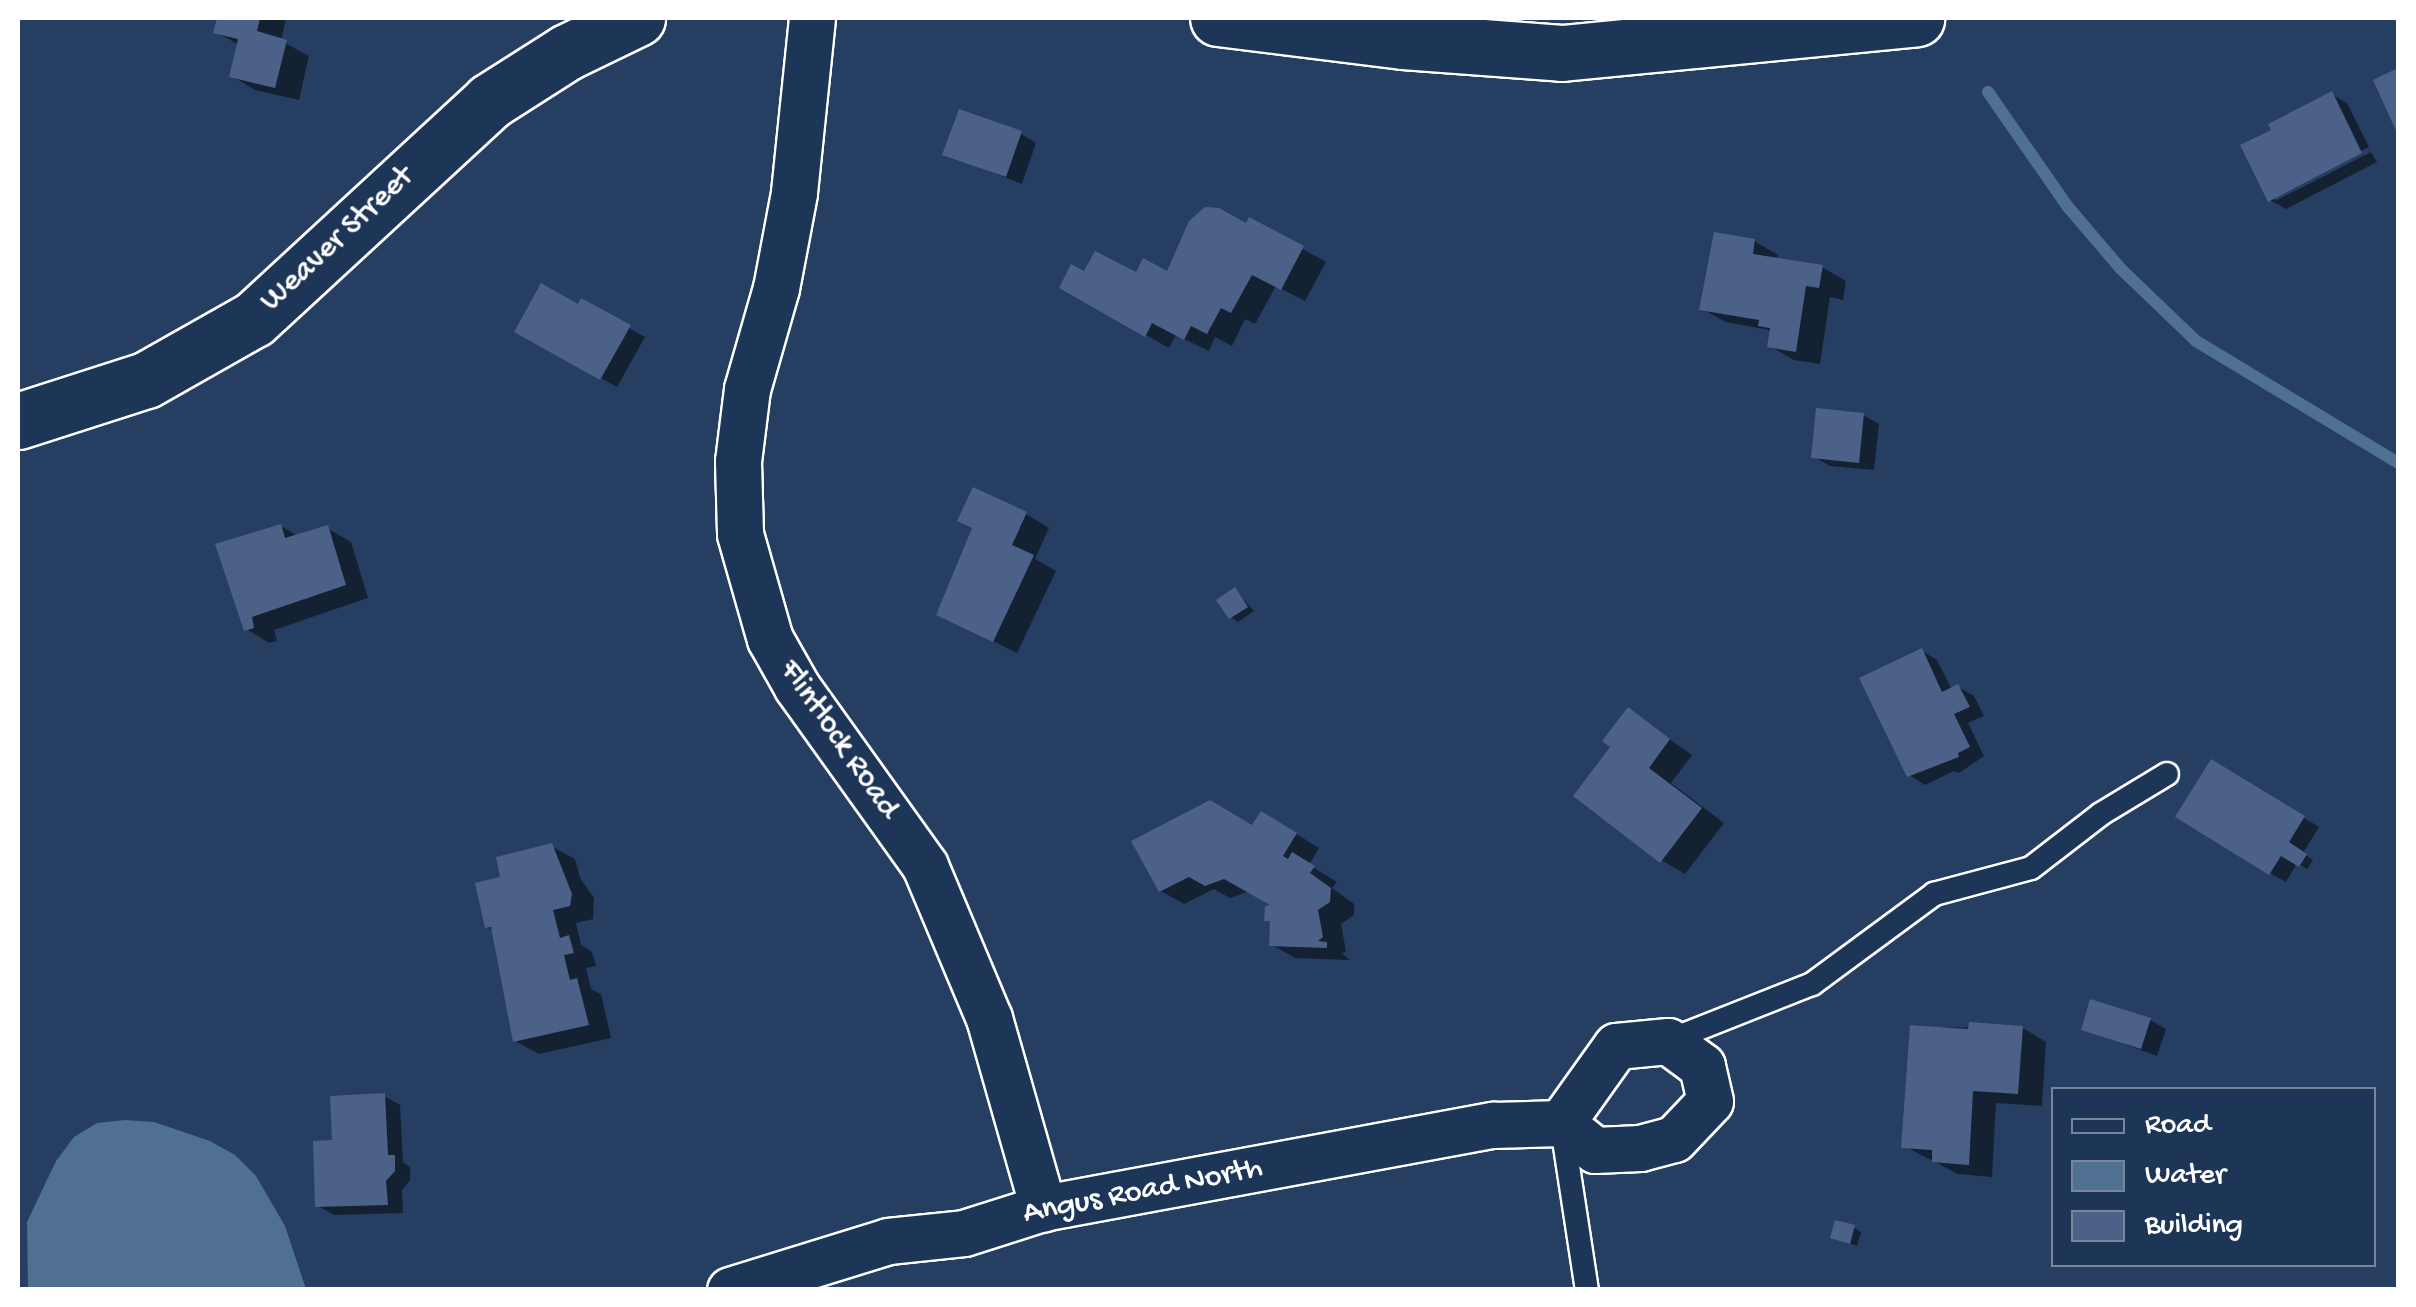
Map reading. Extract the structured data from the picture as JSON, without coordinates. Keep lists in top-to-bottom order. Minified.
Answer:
{"streets":{"street":["Weaver Street","Flintlock Road","Angus Road North"]},"crossings":[["Flintlock Road","Angus Road North"]],"legend":["Road","Water","Building"]}
